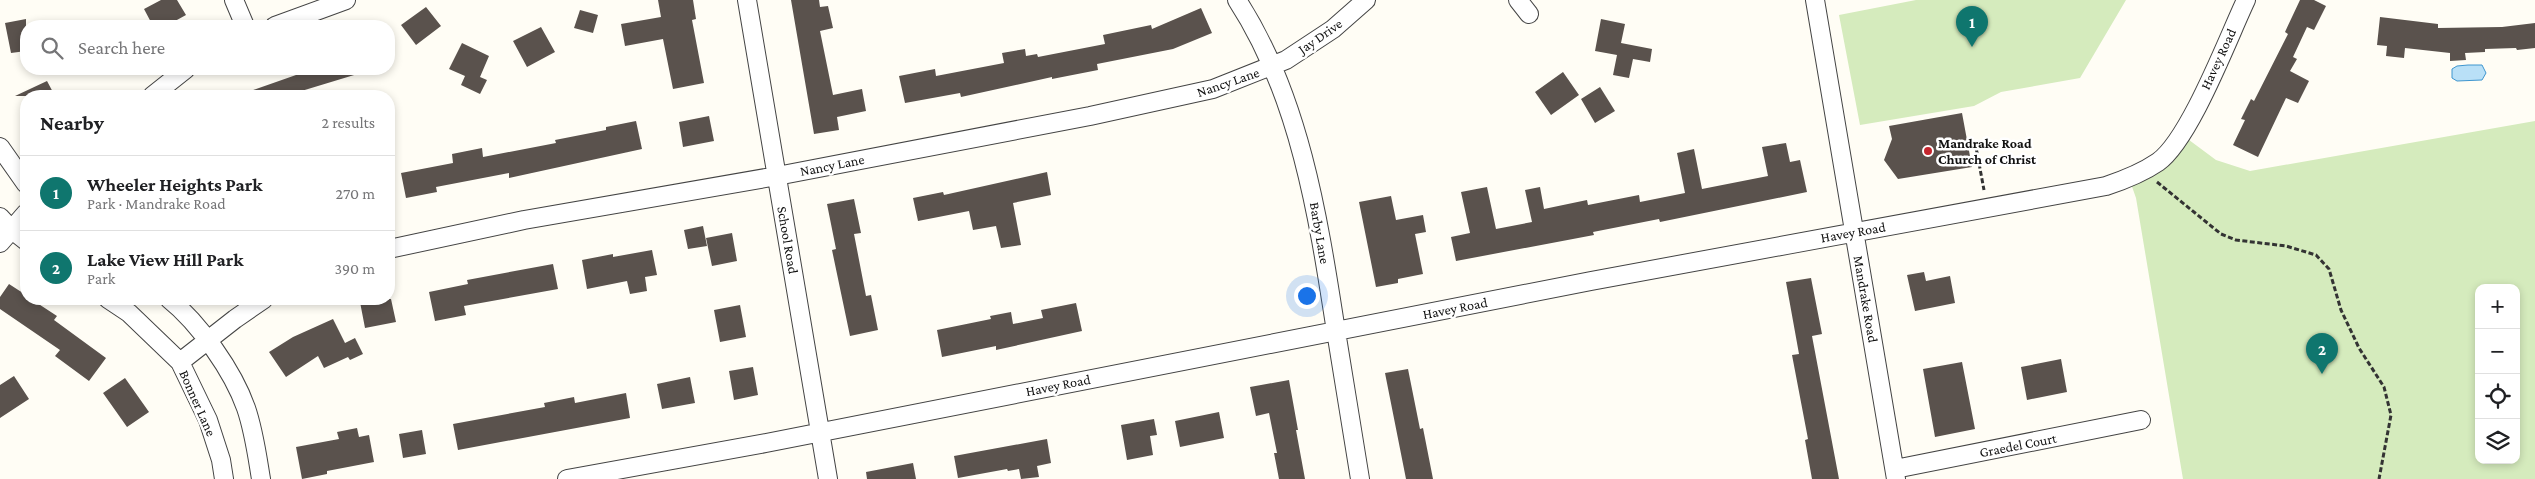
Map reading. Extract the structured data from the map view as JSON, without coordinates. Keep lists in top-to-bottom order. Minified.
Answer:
{"streets":{"street":["Jay Drive","Havey Road","Nancy Lane","Barby Lane","School Road","Mandrake Road","Bonner Lane","Graedel Court"]},"crossings":[["Jay Drive","Nancy Lane"],["Jay Drive","Barby Lane"],["Havey Road","Barby Lane"],["Havey Road","School Road"],["Havey Road","Mandrake Road"],["Nancy Lane","Barby Lane"],["Nancy Lane","School Road"],["Mandrake Road","Graedel Court"]],"places":["Mandrake Road Church of Christ"],"page":{"pins":["1","2"],"search":"Search here","heading":["Nearby","2 results"],"list":[{"mark":"1","name":"Wheeler Heights Park","note":"Park · Mandrake Road","value":"270 m"},{"mark":"2","name":"Lake View Hill Park","note":"Park","value":"390 m"}],"map_buttons":["+","−"]}}
